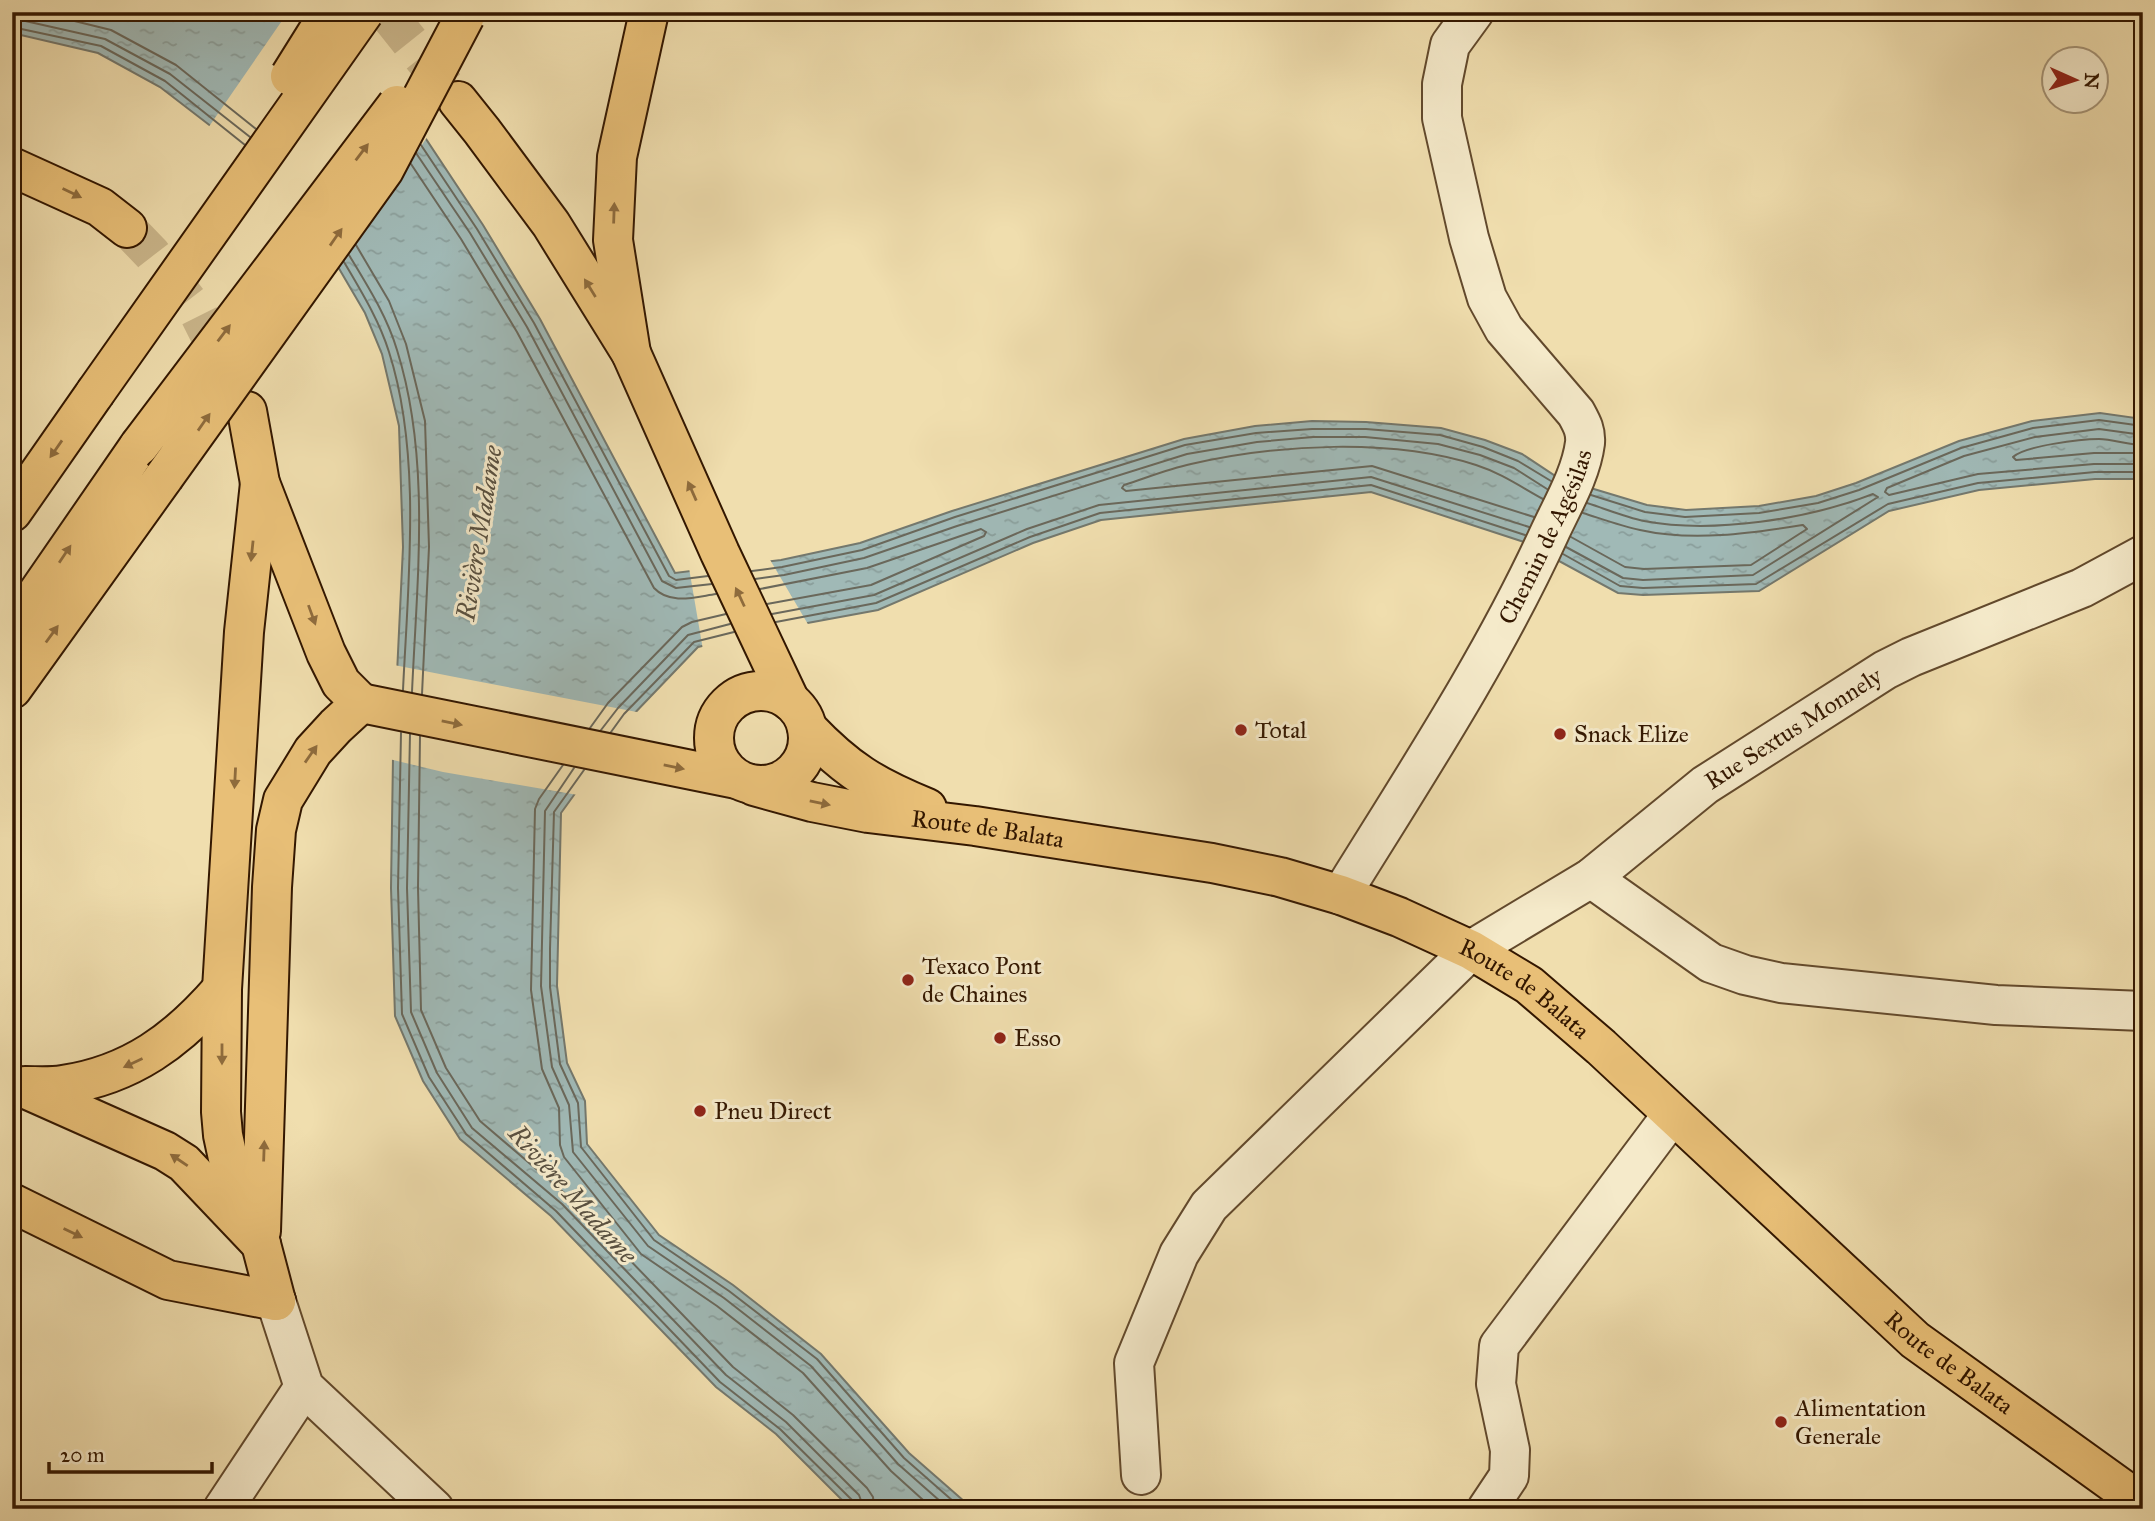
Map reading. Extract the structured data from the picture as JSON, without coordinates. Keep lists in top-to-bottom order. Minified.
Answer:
{"streets":{"main road":["Route de Balata"],"street":["Chemin de Agésilas","Rue Sextus Monnely"]},"crossings":[["Chemin de Agésilas","Route de Balata"],["Rue Sextus Monnely","Route de Balata"]],"water":["Rivière Madame"],"places":["Total","Snack Elize","Texaco Pont de Chaines","Esso","Pneu Direct","Alimentation Generale"],"scale_bar":"20 m","north":"right"}
